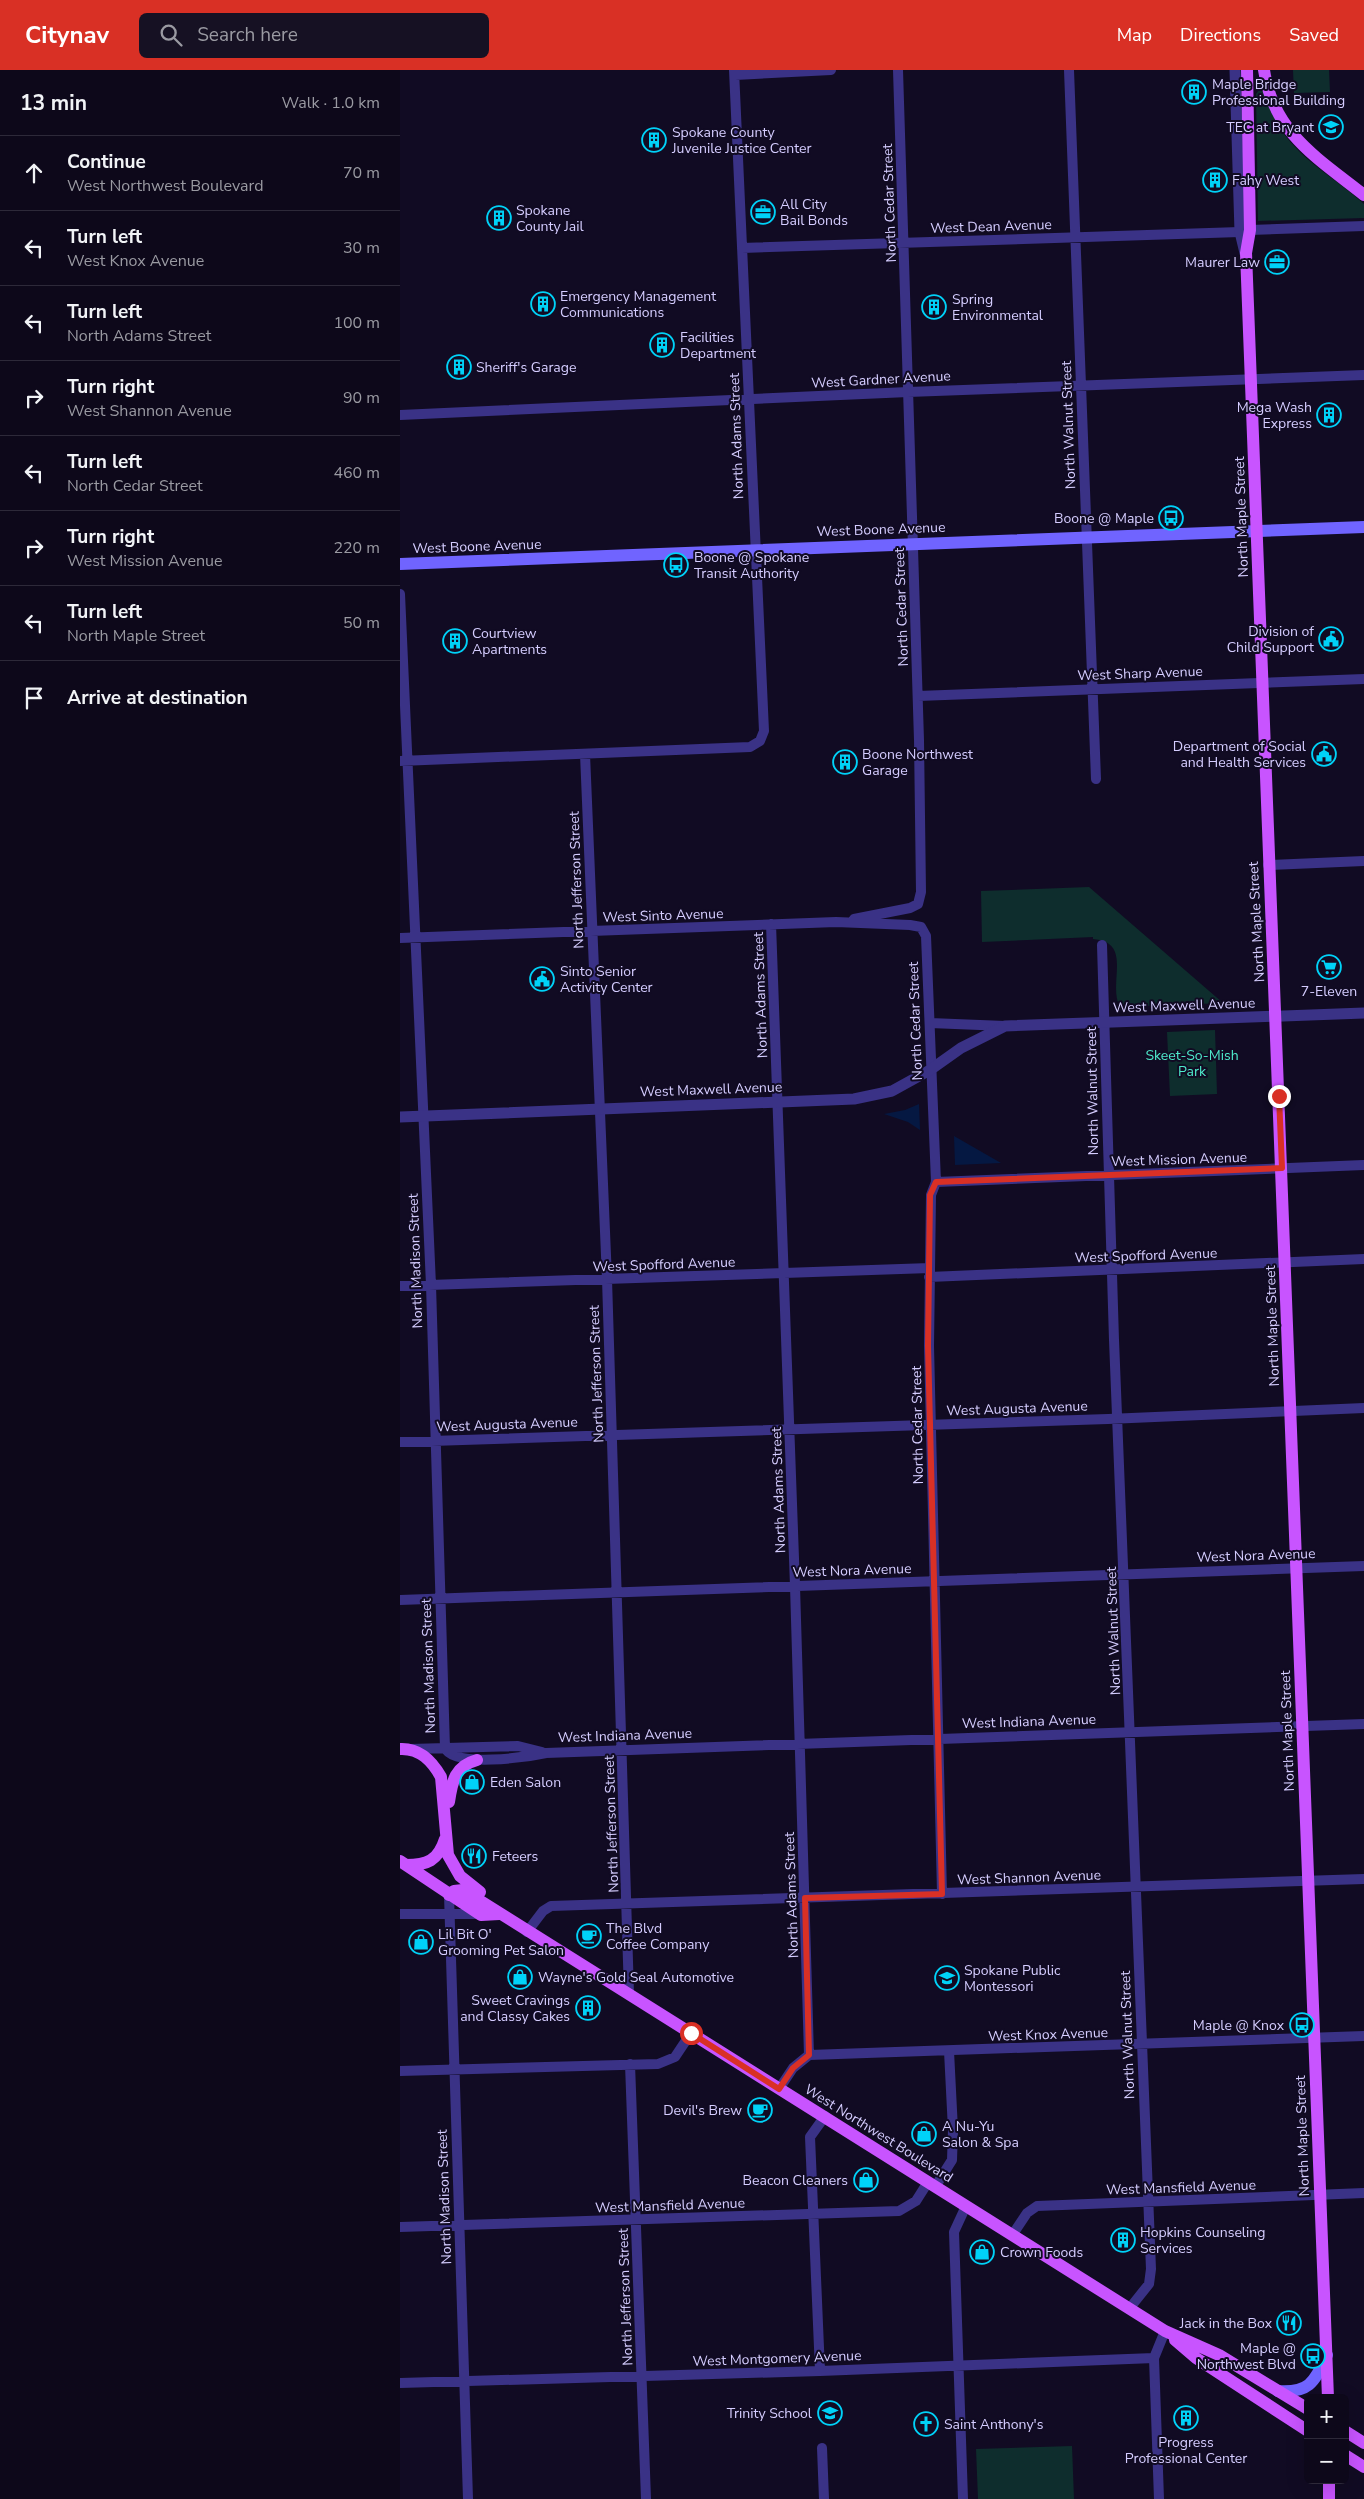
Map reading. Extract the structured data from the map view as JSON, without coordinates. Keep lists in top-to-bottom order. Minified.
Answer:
{"streets":{"main road":["North Maple Street","West Boone Avenue","West Northwest Boulevard"],"street":["North Cedar Street","West Dean Avenue","West Gardner Avenue","North Walnut Street","North Adams Street","West Sharp Avenue","North Jefferson Street","West Sinto Avenue","West Maxwell Avenue","West Mission Avenue","West Spofford Avenue","North Madison Street","West Augusta Avenue","West Nora Avenue","West Indiana Avenue","West Shannon Avenue","West Knox Avenue","West Mansfield Avenue","West Montgomery Avenue"]},"crossings":[["North Cedar Street","West Dean Avenue"],["North Cedar Street","West Gardner Avenue"],["North Cedar Street","West Boone Avenue"],["North Cedar Street","West Sharp Avenue"],["North Cedar Street","West Sinto Avenue"],["North Cedar Street","West Maxwell Avenue"],["North Cedar Street","West Mission Avenue"],["North Cedar Street","West Spofford Avenue"],["North Cedar Street","West Augusta Avenue"],["North Cedar Street","West Nora Avenue"],["North Cedar Street","West Indiana Avenue"],["North Cedar Street","West Shannon Avenue"],["West Dean Avenue","North Walnut Street"],["West Dean Avenue","North Adams Street"],["West Dean Avenue","North Maple Street"],["West Gardner Avenue","North Walnut Street"],["West Gardner Avenue","North Adams Street"],["West Gardner Avenue","North Maple Street"],["North Walnut Street","West Boone Avenue"],["North Walnut Street","West Sharp Avenue"],["North Walnut Street","West Maxwell Avenue"],["North Walnut Street","West Mission Avenue"],["North Walnut Street","West Spofford Avenue"],["North Walnut Street","West Augusta Avenue"],["North Walnut Street","West Nora Avenue"],["North Walnut Street","West Indiana Avenue"],["North Walnut Street","West Shannon Avenue"],["North Walnut Street","West Knox Avenue"],["North Walnut Street","West Northwest Boulevard"],["North Walnut Street","West Mansfield Avenue"],["North Adams Street","West Boone Avenue"],["North Adams Street","North Jefferson Street"],["North Adams Street","West Sinto Avenue"],["North Adams Street","West Maxwell Avenue"],["North Adams Street","West Spofford Avenue"],["North Adams Street","West Augusta Avenue"],["North Adams Street","West Nora Avenue"],["North Adams Street","West Indiana Avenue"],["North Adams Street","West Shannon Avenue"],["North Adams Street","West Knox Avenue"],["North Maple Street","West Boone Avenue"],["North Maple Street","West Sharp Avenue"],["North Maple Street","West Maxwell Avenue"],["North Maple Street","West Mission Avenue"],["North Maple Street","West Spofford Avenue"],["North Maple Street","West Augusta Avenue"],["North Maple Street","West Nora Avenue"],["North Maple Street","West Indiana Avenue"],["North Maple Street","West Shannon Avenue"],["North Maple Street","West Knox Avenue"],["North Maple Street","West Mansfield Avenue"],["North Jefferson Street","West Sinto Avenue"],["North Jefferson Street","West Maxwell Avenue"],["North Jefferson Street","West Spofford Avenue"],["North Jefferson Street","West Augusta Avenue"],["North Jefferson Street","West Nora Avenue"],["North Jefferson Street","West Indiana Avenue"],["North Jefferson Street","West Shannon Avenue"],["North Jefferson Street","West Northwest Boulevard"],["North Jefferson Street","West Mansfield Avenue"],["North Jefferson Street","West Montgomery Avenue"],["West Sinto Avenue","North Madison Street"],["West Maxwell Avenue","North Madison Street"],["West Spofford Avenue","North Madison Street"],["North Madison Street","West Augusta Avenue"],["North Madison Street","West Nora Avenue"],["North Madison Street","West Indiana Avenue"],["North Madison Street","West Mansfield Avenue"],["North Madison Street","West Montgomery Avenue"],["West Indiana Avenue","West Northwest Boulevard"],["West Shannon Avenue","West Northwest Boulevard"],["West Northwest Boulevard","West Mansfield Avenue"]],"parks":["Skeet-So-Mish Park"],"places":{"building":["Maple Bridge Professional Building","Spokane County Juvenile Justice Center","Fahy West","Spokane County Jail","Emergency Management Communications","Spring Environmental","Facilities Department","Sheriff's Garage","Mega Wash Express","Courtview Apartments","Boone Northwest Garage","Sweet Cravings and Classy Cakes","Hopkins Counseling Services","Progress Professional Center"],"school or university":["TEC at Bryant","Spokane Public Montessori","Trinity School"],"office":["All City Bail Bonds","Maurer Law"],"bus stop":["Boone @ Maple","Boone @ Spokane Transit Authority","Maple @ Knox","Maple @ Northwest Blvd"],"public building":["Division of Child Support","Department of Social and Health Services","Sinto Senior Activity Center"],"supermarket":["7-Eleven"],"shop":["Eden Salon","Lil Bit O' Grooming Pet Salon","Wayne's Gold Seal Automotive","A Nu-Yu Salon & Spa","Beacon Cleaners","Crown Foods"],"restaurant":["Feteers","Jack in the Box"],"cafe":["The Blvd Coffee Company","Devil's Brew"],"church":["Saint Anthony's"]},"page":{"header":"Citynav","search":"Search here","nav":["Map","Directions","Saved"],"heading":["13 min","Walk · 1.0 km"],"list":[["Continue","West Northwest Boulevard","70 m"],["Turn left","West Knox Avenue","30 m"],["Turn left","North Adams Street","100 m"],["Turn right","West Shannon Avenue","90 m"],["Turn left","North Cedar Street","460 m"],["Turn right","West Mission Avenue","220 m"],["Turn left","North Maple Street","50 m"],"Arrive at destination"],"map_buttons":["+","−"]}}
